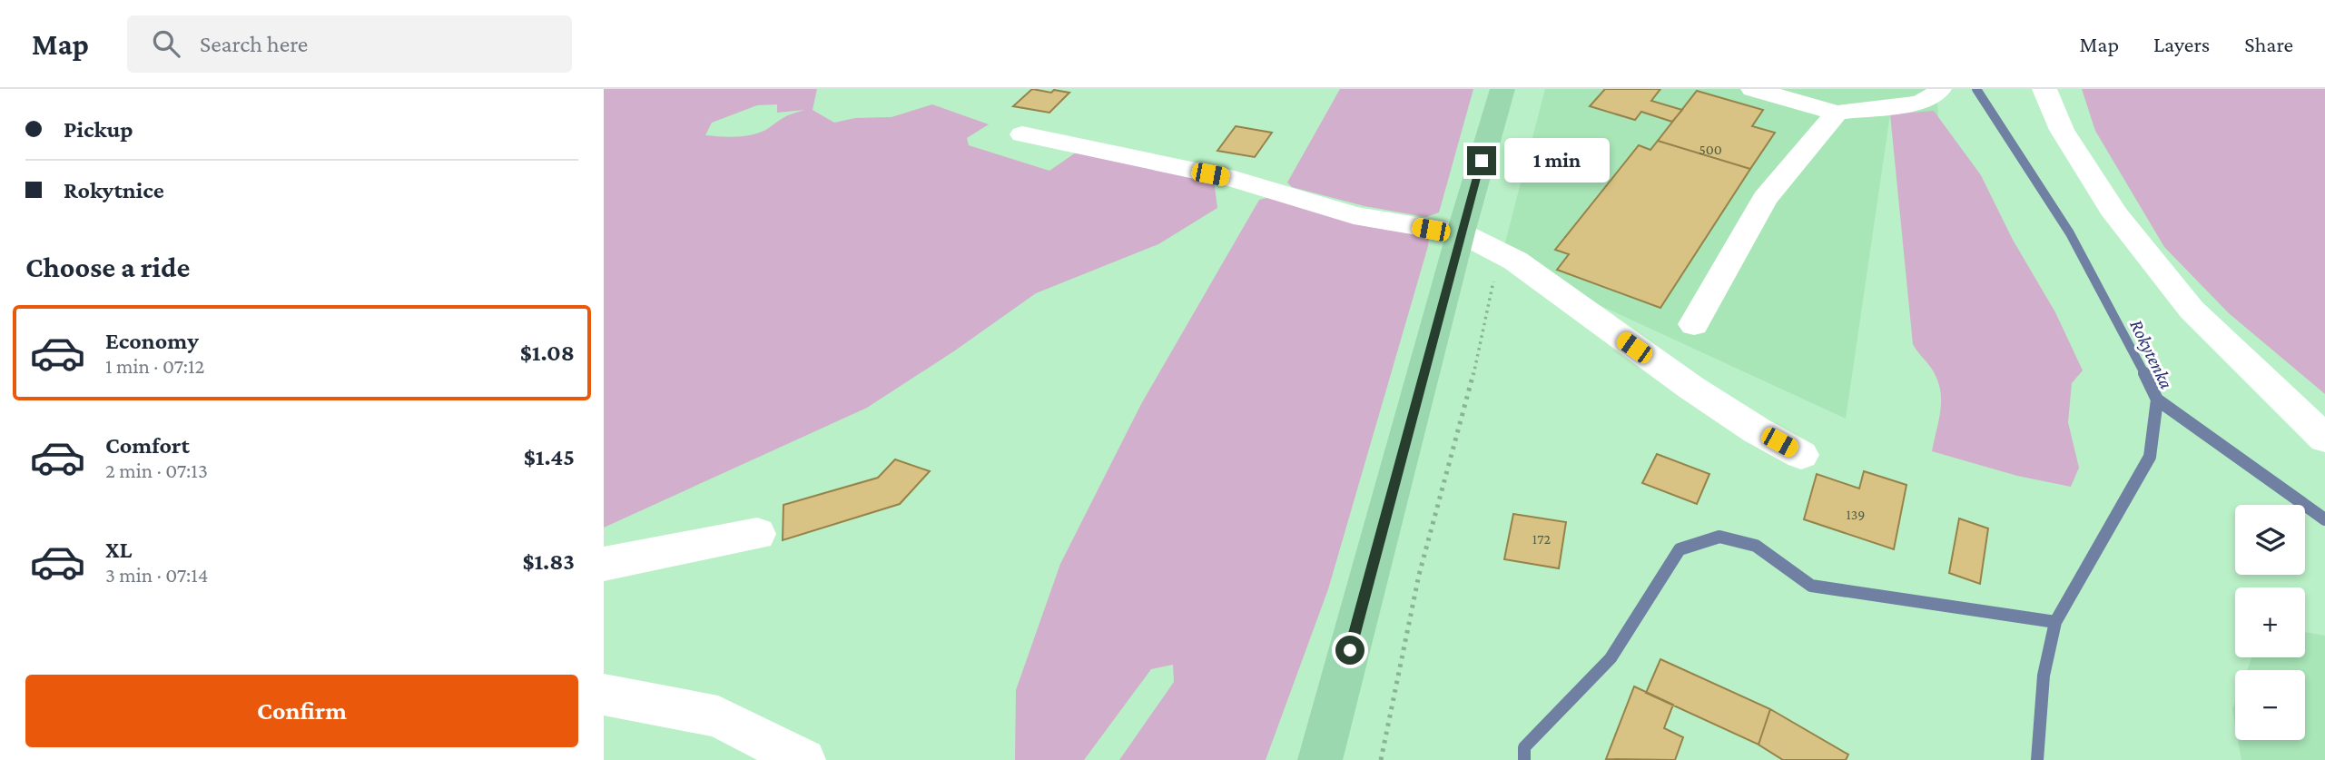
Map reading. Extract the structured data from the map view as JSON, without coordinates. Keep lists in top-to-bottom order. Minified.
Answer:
{"water":["Rokytenka"],"house_numbers":["500","139","172"],"page":{"header":"Map","search":"Search here","nav":["Map","Layers","Share"],"banner":["Pickup","Rokytnice"],"bubble":"1 min","heading":"Choose a ride","list":[{"name":"Economy","note":"1 min · 07:12","value":"$1.08"},{"name":"Comfort","note":"2 min · 07:13","value":"$1.45"},{"name":"XL","note":"3 min · 07:14","value":"$1.83"}],"map_buttons":["+","−"],"buttons":"Confirm"}}
